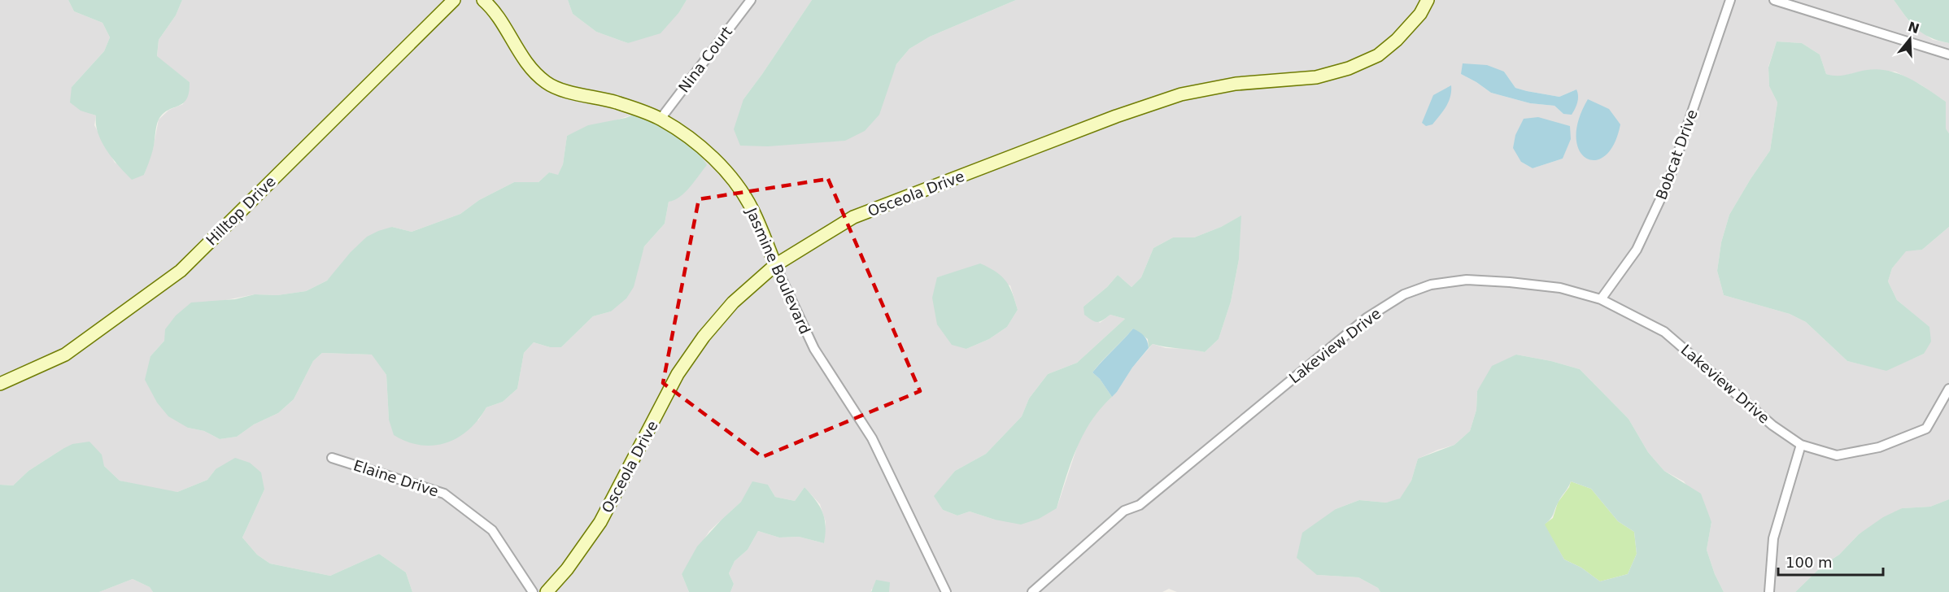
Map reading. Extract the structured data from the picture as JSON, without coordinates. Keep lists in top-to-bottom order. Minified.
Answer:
{"streets":{"street":["Nina Court","Bobcat Drive","Osceola Drive","Hilltop Drive","Jasmine Boulevard","Lakeview Drive","Elaine Drive"]},"crossings":[["Nina Court","Jasmine Boulevard"],["Bobcat Drive","Lakeview Drive"],["Osceola Drive","Jasmine Boulevard"]],"scale_bar":"100 m","north":"top"}
